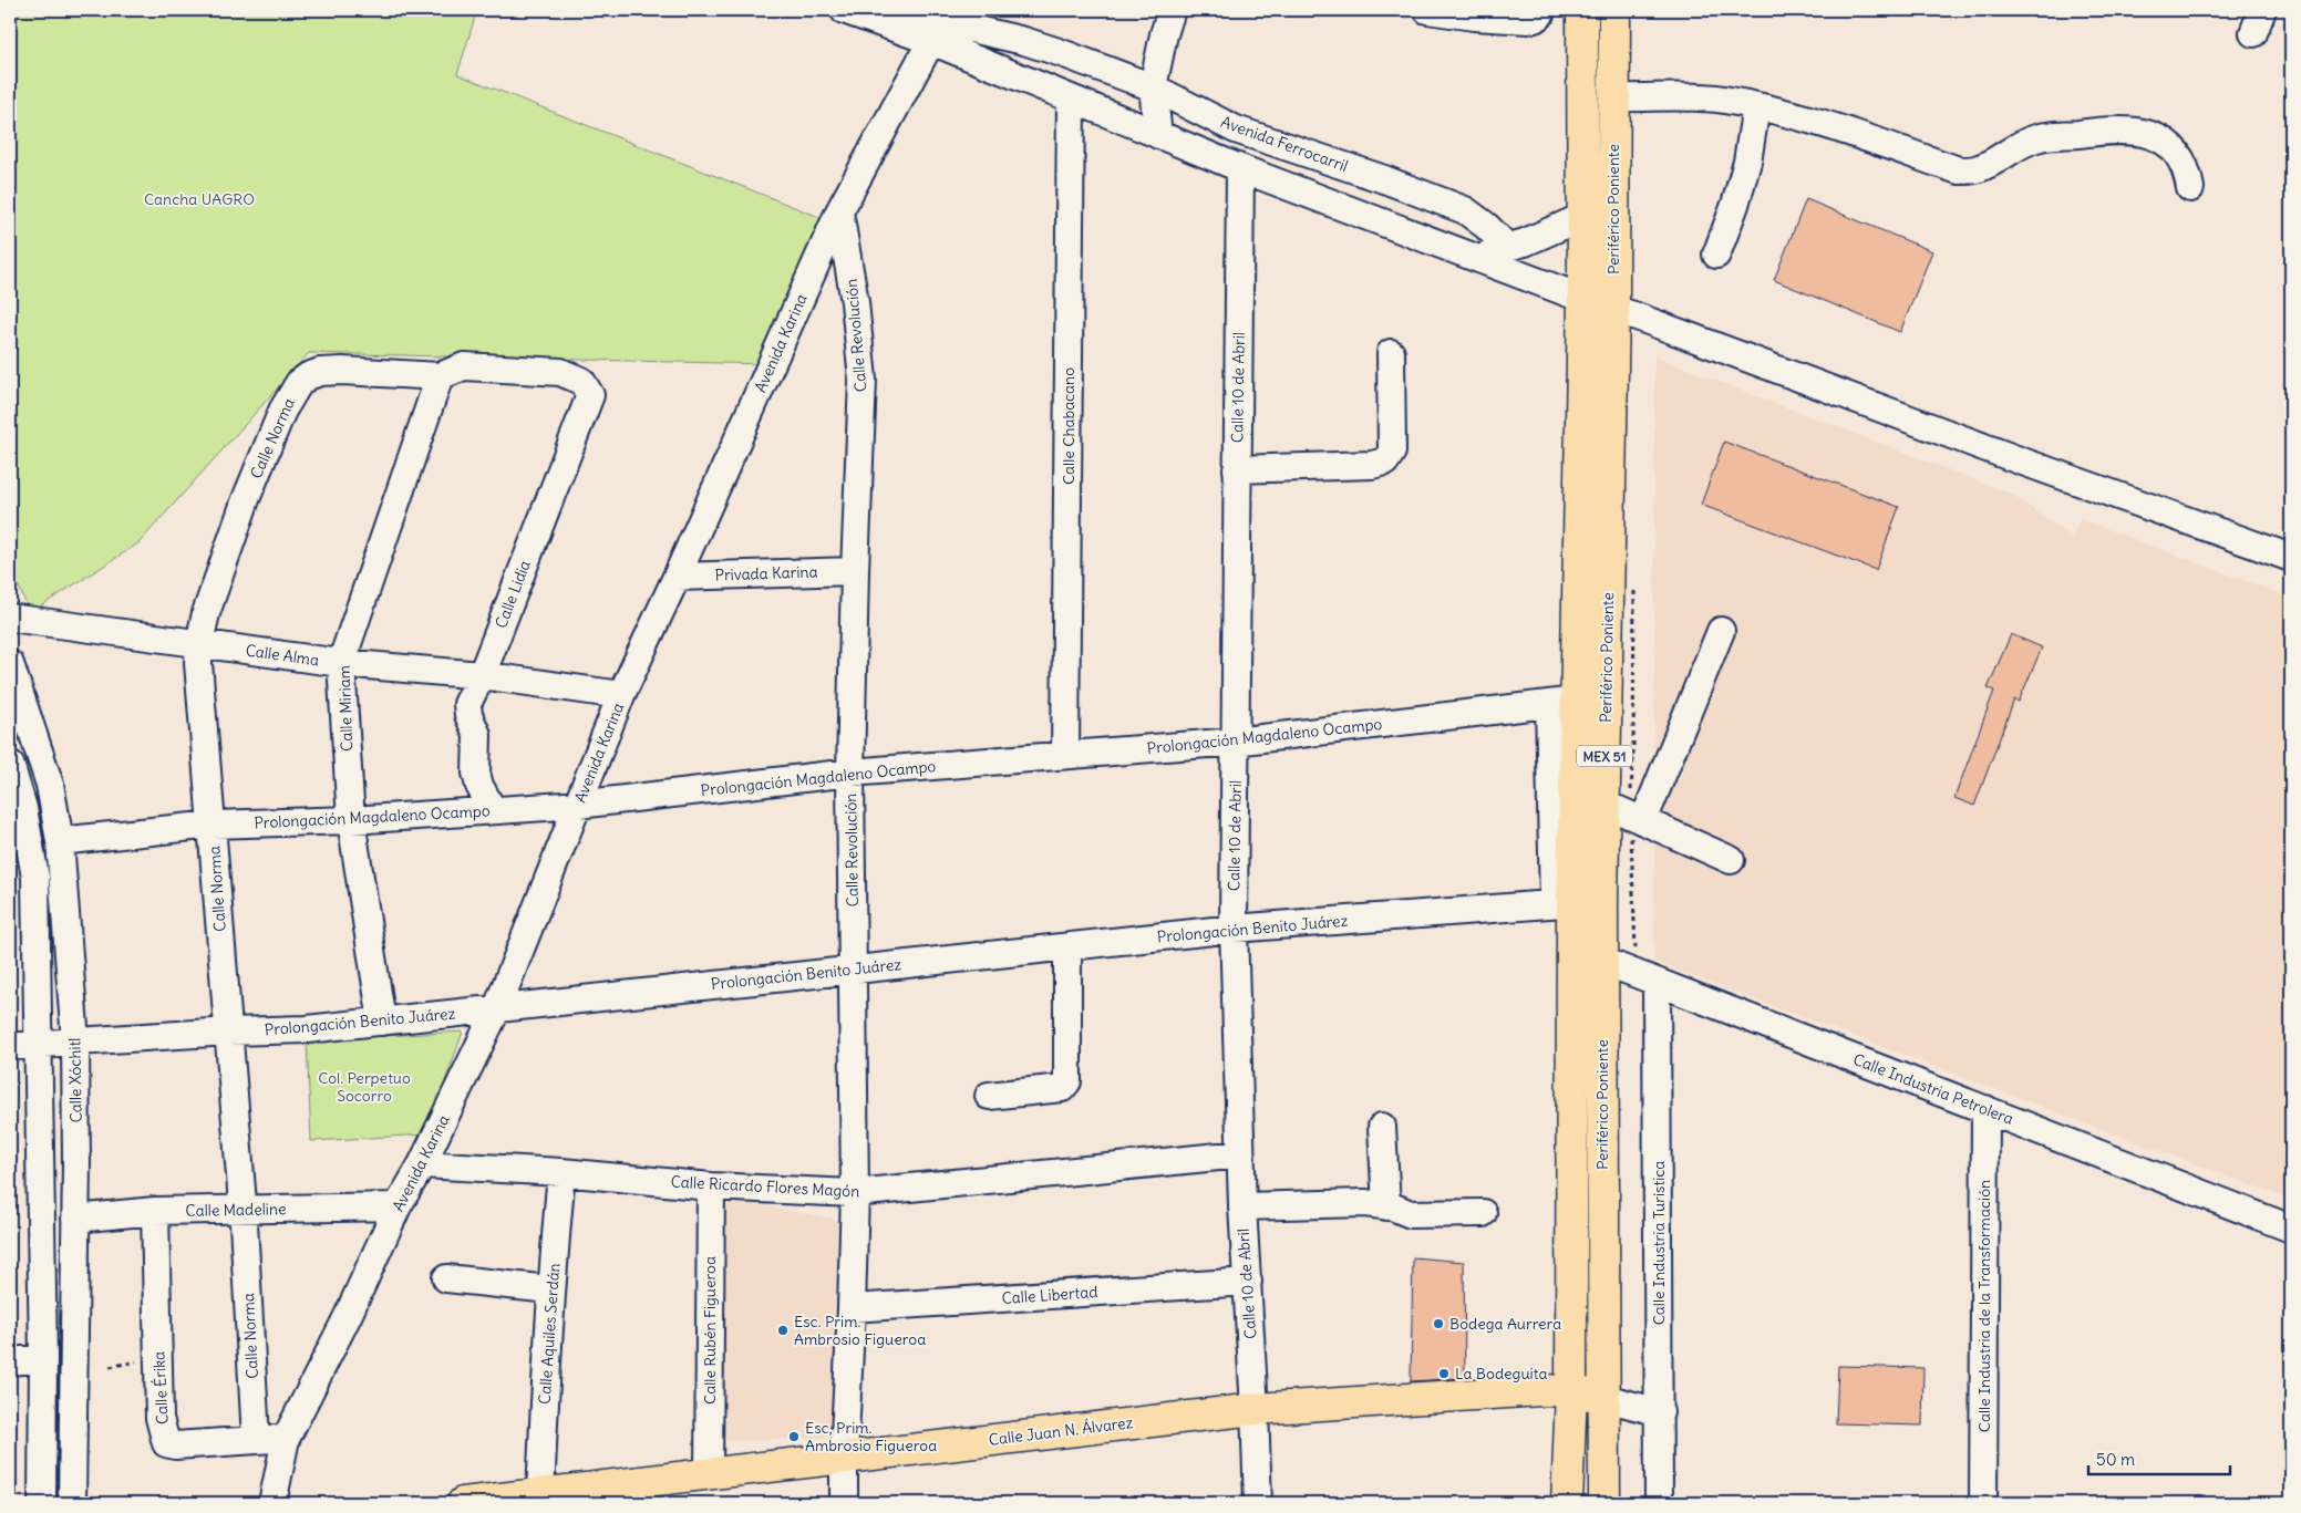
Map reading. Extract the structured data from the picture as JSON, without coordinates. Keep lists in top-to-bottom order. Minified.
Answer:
{"streets":{"main road":["Periférico Poniente","MEX 51","Calle Juan N. Álvarez"],"street":["Avenida Ferrocarril","Calle Revolución","Avenida Karina","Calle 10 de Abril","Calle Chabacano","Calle Norma","Privada Karina","Calle Lidia","Calle Alma","Calle Miriam","Prolongación Magdaleno Ocampo","Prolongación Benito Juárez","Calle Xóchitl","Calle Industria Petrolera","Calle Ricardo Flores Magón","Calle Madeline","Calle Industria Turística","Calle Libertad","Calle Industria de la Transformación","Calle Rubén Figueroa","Calle Aquiles Serdán","Calle Érika"]},"crossings":[["Avenida Ferrocarril","Avenida Karina"],["Periférico Poniente","Prolongación Magdaleno Ocampo"],["Periférico Poniente","Prolongación Benito Juárez"],["Periférico Poniente","Calle Industria Petrolera"],["Periférico Poniente","Calle Juan N. Álvarez"],["Calle Revolución","Avenida Karina"],["Calle Revolución","Privada Karina"],["Calle Revolución","Prolongación Magdaleno Ocampo"],["Calle Revolución","Prolongación Benito Juárez"],["Calle Revolución","Calle Ricardo Flores Magón"],["Calle Revolución","Calle Libertad"],["Calle Revolución","Calle Juan N. Álvarez"],["Avenida Karina","Privada Karina"],["Avenida Karina","Calle Alma"],["Avenida Karina","Prolongación Magdaleno Ocampo"],["Avenida Karina","Prolongación Benito Juárez"],["Avenida Karina","Calle Ricardo Flores Magón"],["Avenida Karina","Calle Madeline"],["Avenida Karina","Calle Érika"],["Calle 10 de Abril","Prolongación Magdaleno Ocampo"],["Calle 10 de Abril","Prolongación Benito Juárez"],["Calle 10 de Abril","Calle Ricardo Flores Magón"],["Calle 10 de Abril","Calle Libertad"],["Calle 10 de Abril","Calle Juan N. Álvarez"],["Calle Chabacano","Prolongación Magdaleno Ocampo"],["Calle Norma","Calle Lidia"],["Calle Norma","Calle Alma"],["Calle Norma","Calle Miriam"],["Calle Norma","Prolongación Magdaleno Ocampo"],["Calle Norma","Prolongación Benito Juárez"],["Calle Norma","Calle Madeline"],["Calle Norma","Calle Érika"],["Calle Lidia","Calle Alma"],["Calle Lidia","Calle Miriam"],["Calle Lidia","Prolongación Magdaleno Ocampo"],["Calle Alma","Calle Miriam"],["Calle Miriam","Prolongación Magdaleno Ocampo"],["Calle Miriam","Prolongación Benito Juárez"],["Prolongación Magdaleno Ocampo","Calle Xóchitl"],["Prolongación Benito Juárez","Calle Xóchitl"],["Calle Xóchitl","Calle Madeline"],["Calle Industria Petrolera","Calle Industria Turística"],["Calle Industria Petrolera","Calle Industria de la Transformación"],["Calle Ricardo Flores Magón","Calle Rubén Figueroa"],["Calle Ricardo Flores Magón","Calle Aquiles Serdán"],["Calle Madeline","Calle Érika"],["Calle Industria Turística","Calle Juan N. Álvarez"],["Calle Rubén Figueroa","Calle Juan N. Álvarez"],["Calle Aquiles Serdán","Calle Juan N. Álvarez"]],"parks":["Cancha UAGRO","Col. Perpetuo Socorro"],"places":["Bodega Aurrera","Esc. Prim. Ambrosio Figueroa","La Bodeguita","Esc, Prim. Ambrosio Figueroa"],"scale_bar":"50 m"}
